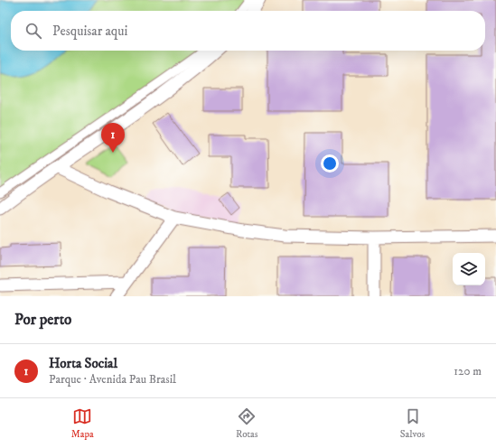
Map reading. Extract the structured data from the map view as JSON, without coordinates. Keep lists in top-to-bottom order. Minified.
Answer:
{"page":{"search":"Pesquisar aqui","pins":"1","heading":"Por perto","list":[{"mark":"1","name":"Horta Social","note":"Parque · Avenida Pau Brasil","value":"120 m"}],"nav":["Mapa","Rotas","Salvos"]}}
